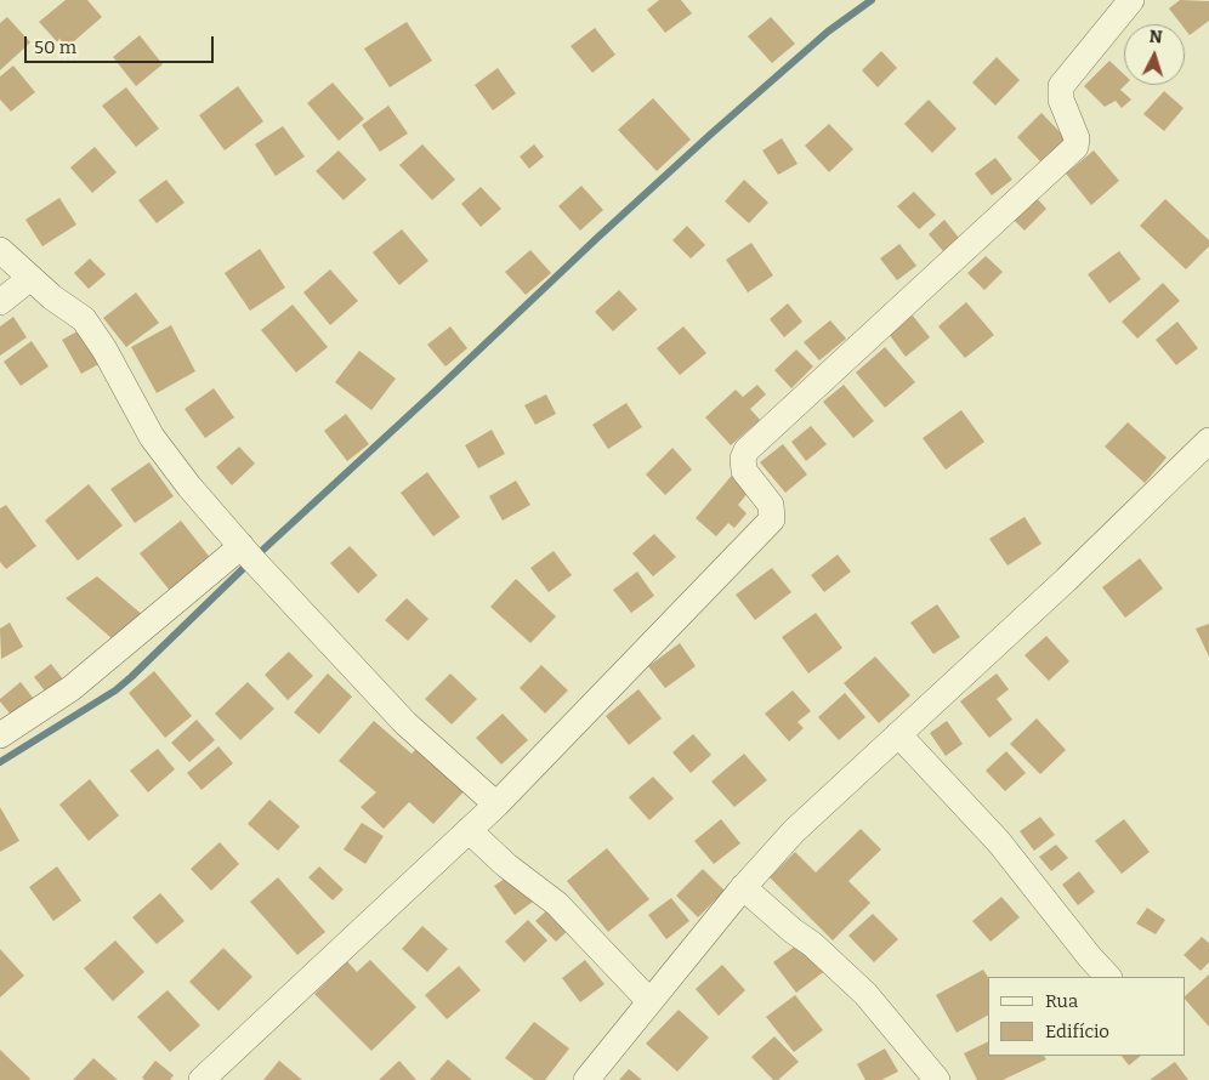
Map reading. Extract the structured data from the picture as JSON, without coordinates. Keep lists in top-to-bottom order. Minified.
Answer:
{"legend":["Rua","Edifício"],"scale_bar":"50 m","north":"top"}
